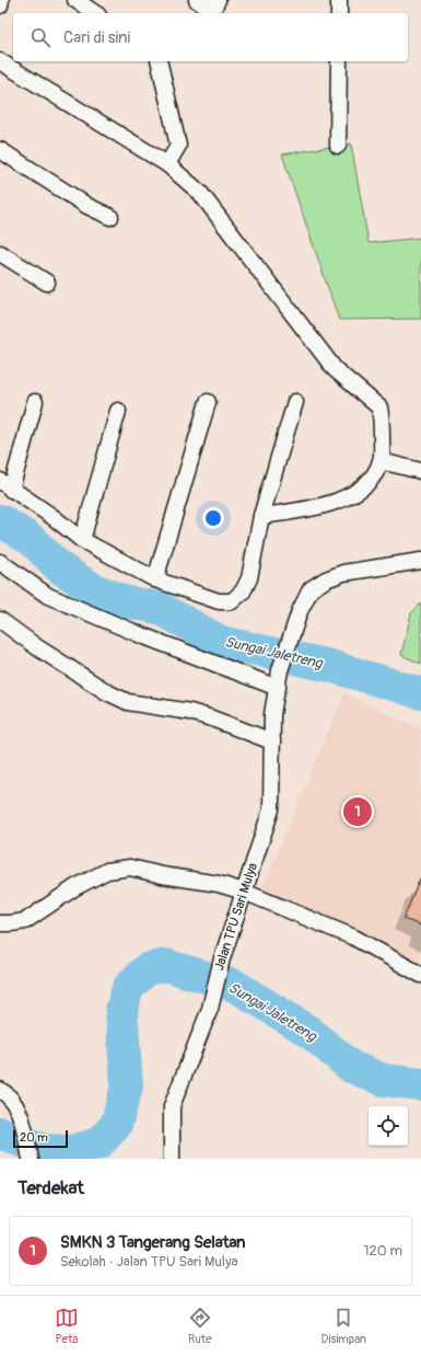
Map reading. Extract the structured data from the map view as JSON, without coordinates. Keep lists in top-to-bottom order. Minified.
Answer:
{"streets":{"street":["Jalan TPU Sari Mulya"]},"water":["Sungai Jaletreng"],"scale_bar":"20 m","page":{"search":"Cari di sini","pins":"1","scale":"20 m","heading":"Terdekat","list":[{"mark":"1","name":"SMKN 3 Tangerang Selatan","note":"Sekolah · Jalan TPU Sari Mulya","value":"120 m"}],"nav":["Peta","Rute","Disimpan"]}}
